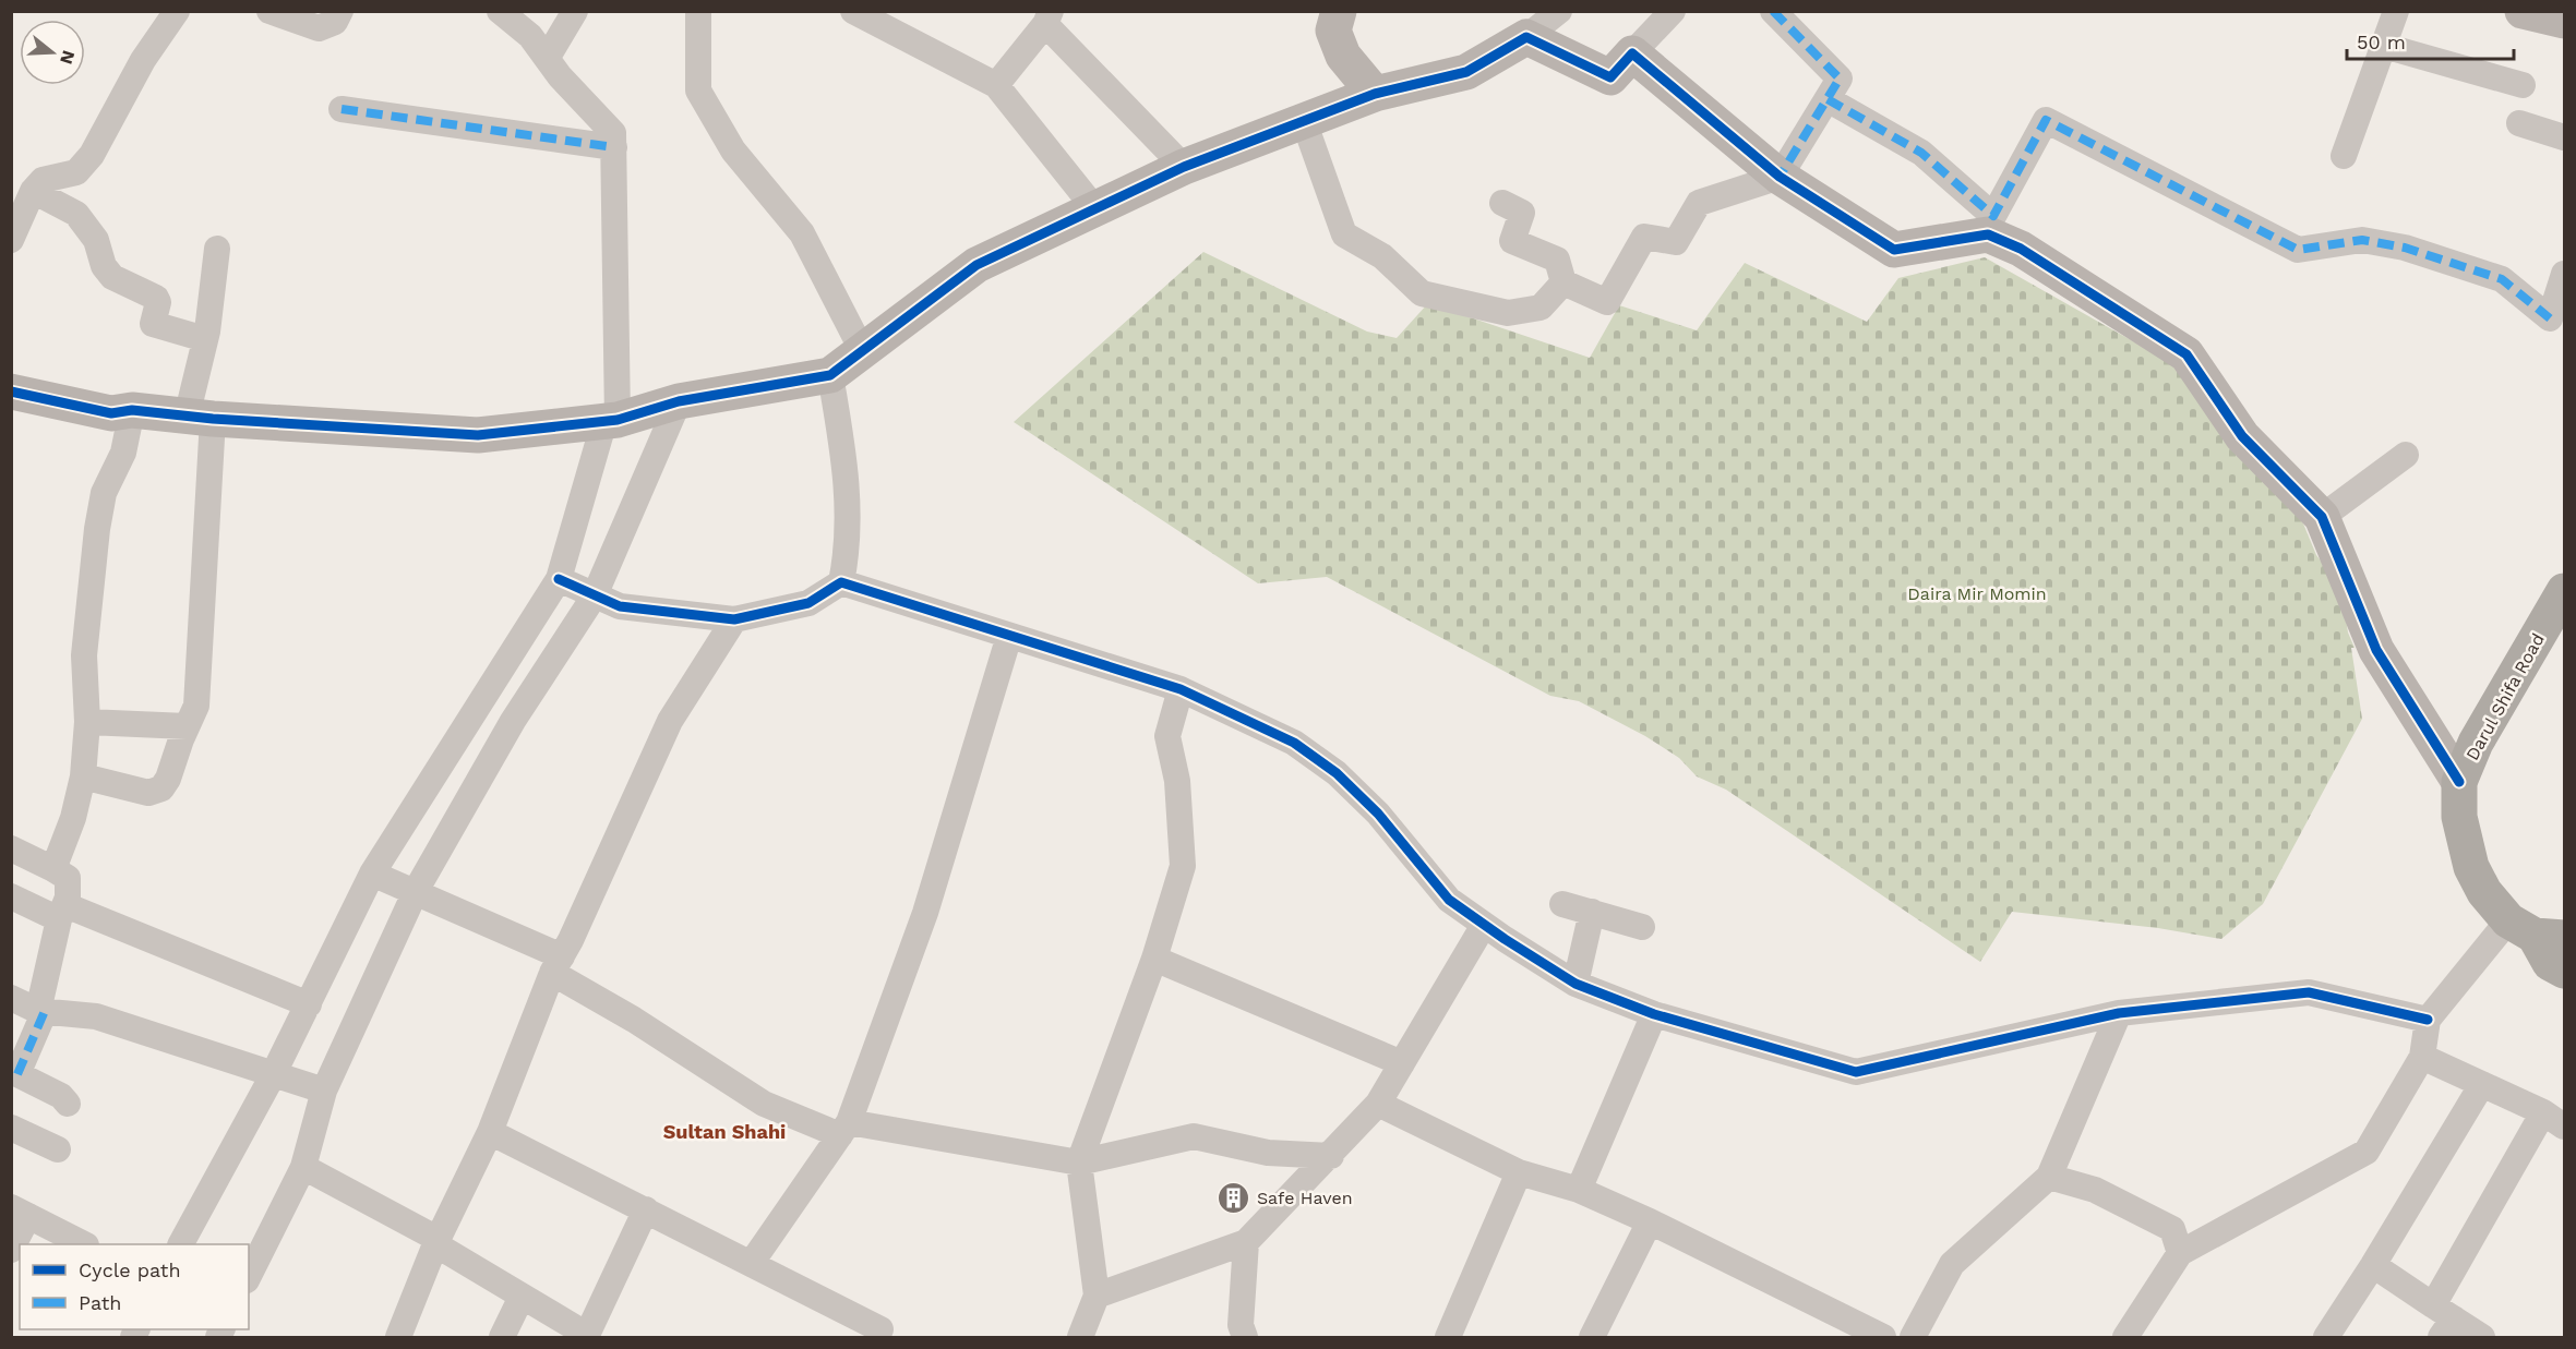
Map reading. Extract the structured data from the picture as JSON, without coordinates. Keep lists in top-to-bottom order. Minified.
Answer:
{"streets":{"highway":["Darul Shifa Road"]},"districts":["Sultan Shahi"],"parks":["Daira Mir Momin"],"places":{"building":["Safe Haven"]},"legend":["Cycle path","Path"],"scale_bar":"50 m","north":"right"}
